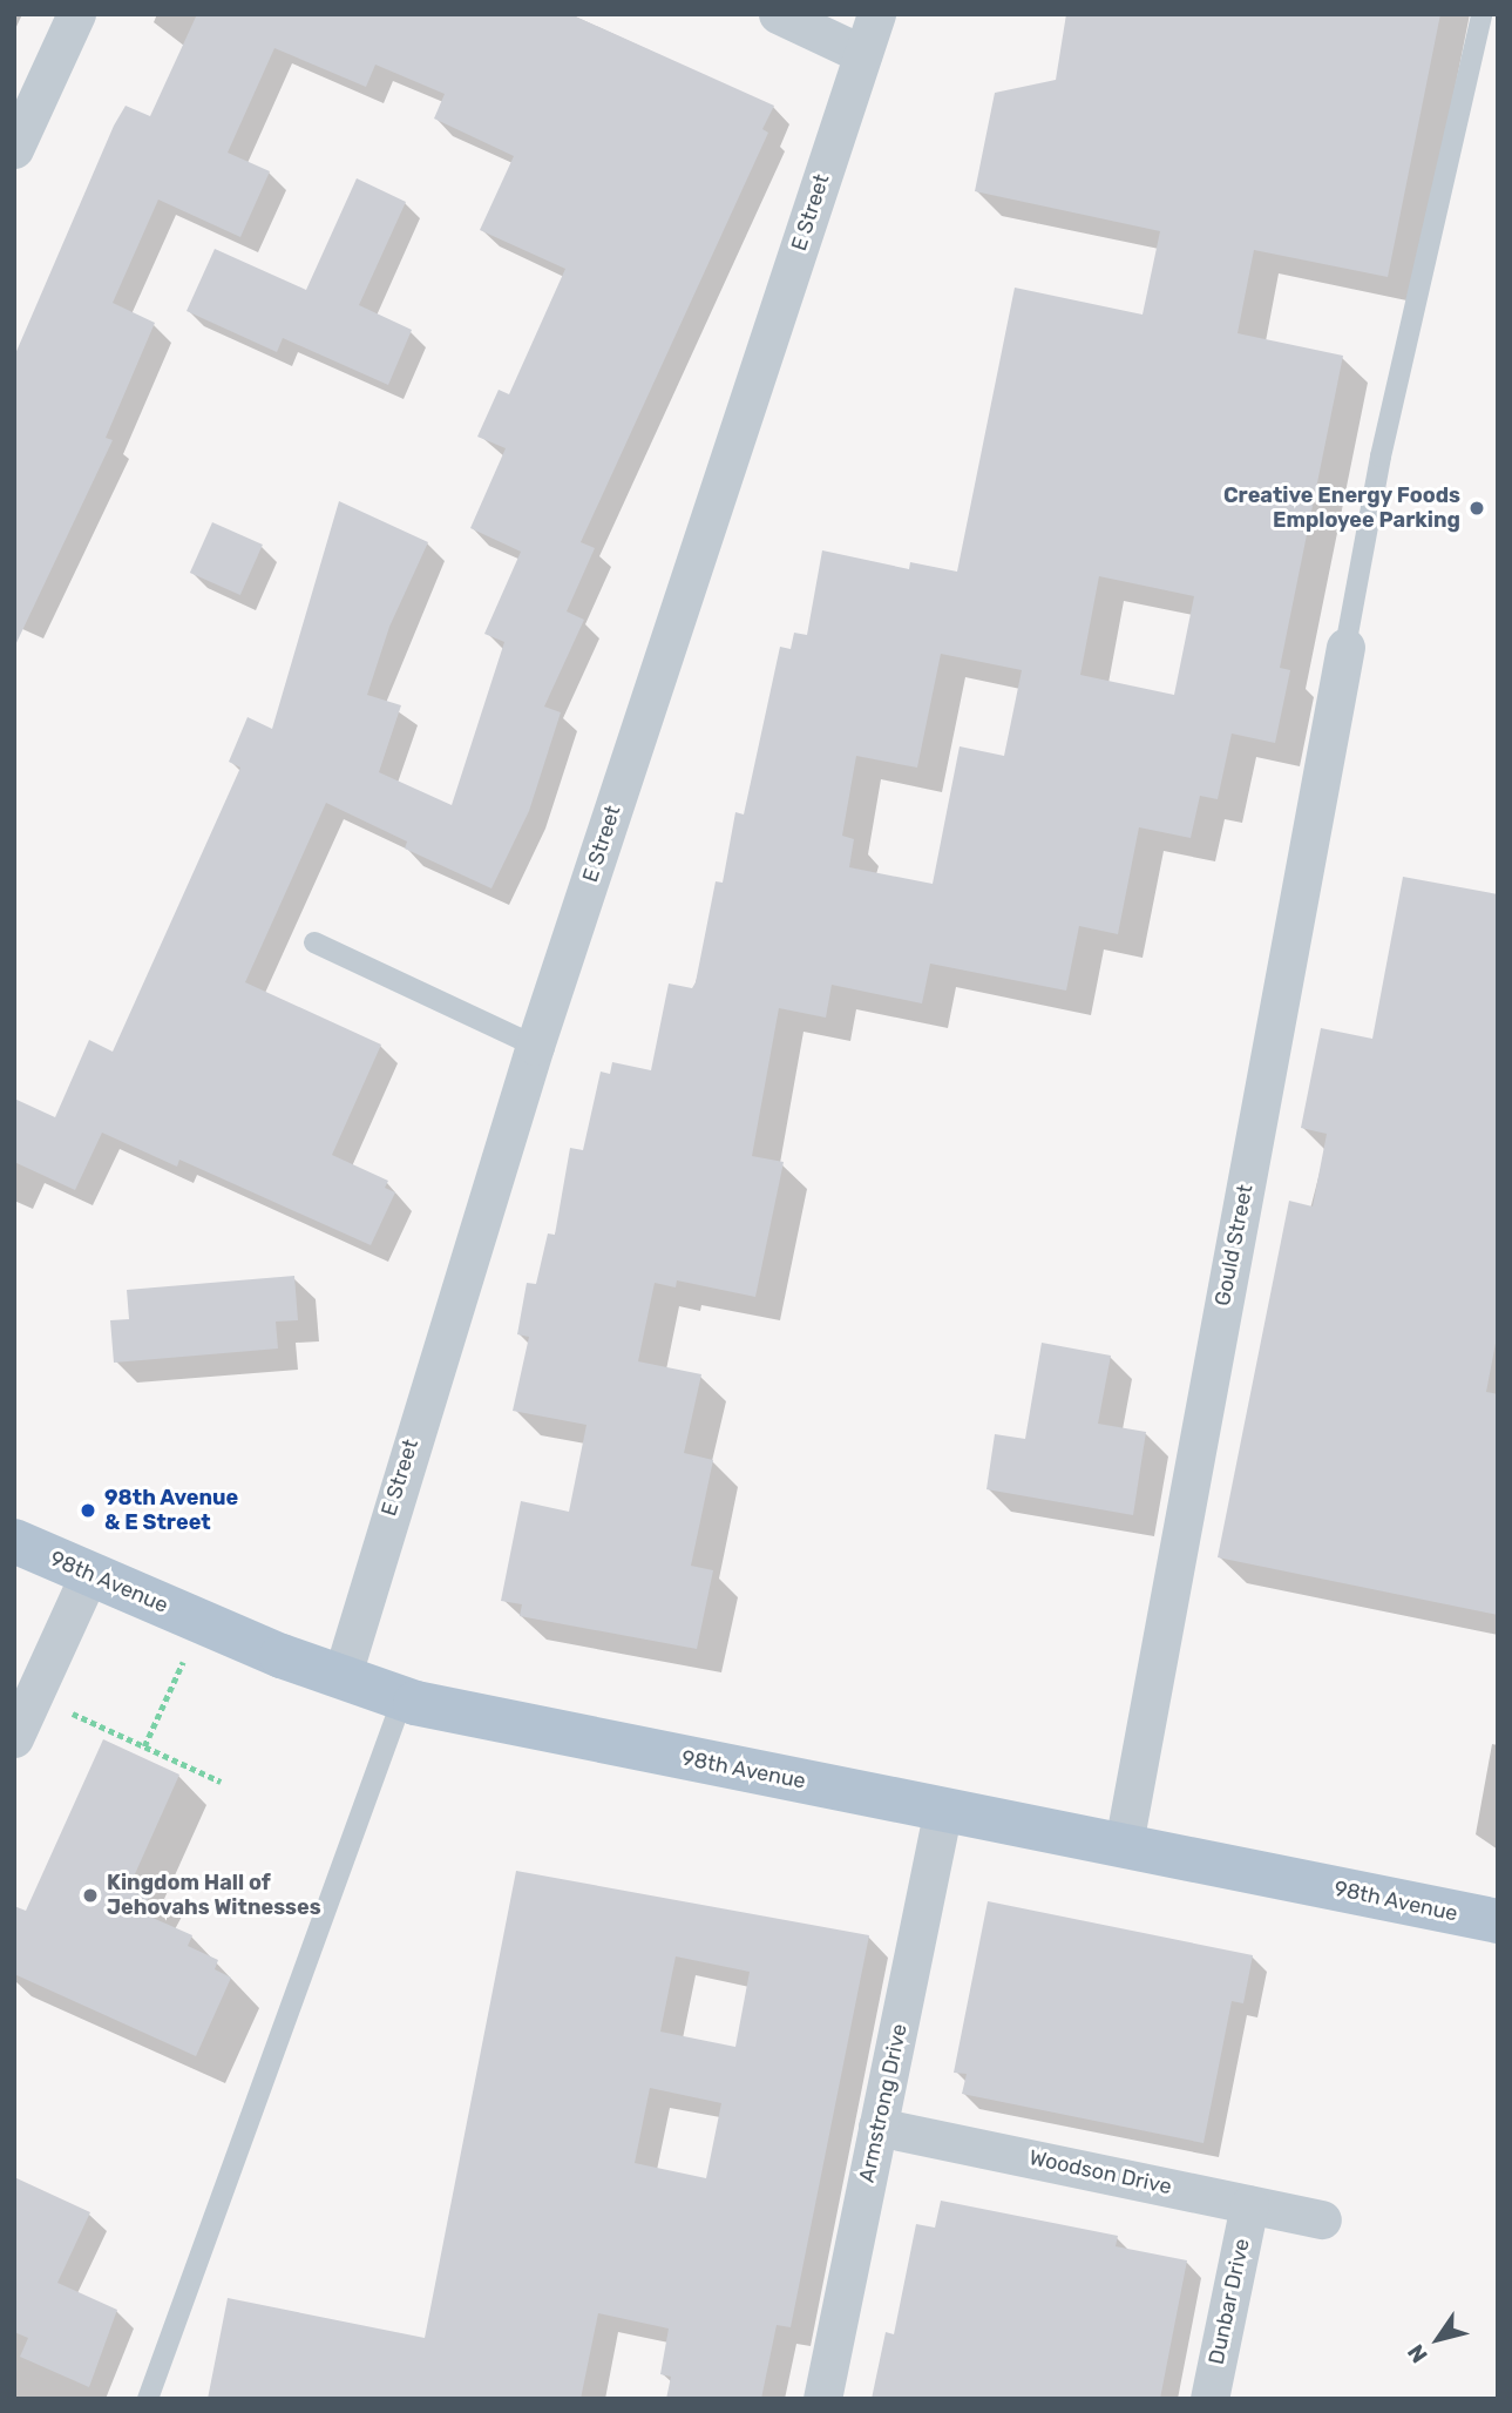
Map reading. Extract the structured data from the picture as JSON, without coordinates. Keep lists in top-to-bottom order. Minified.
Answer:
{"streets":{"main road":["98th Avenue"],"street":["E Street","Gould Street","Armstrong Drive","Woodson Drive","Dunbar Drive"]},"crossings":[["E Street","98th Avenue"],["Gould Street","98th Avenue"],["98th Avenue","Armstrong Drive"],["Armstrong Drive","Woodson Drive"],["Woodson Drive","Dunbar Drive"]],"places":["Creative Energy Foods Employee Parking","98th Avenue & E Street","Kingdom Hall of Jehovahs Witnesses"],"north":"bottom left"}
